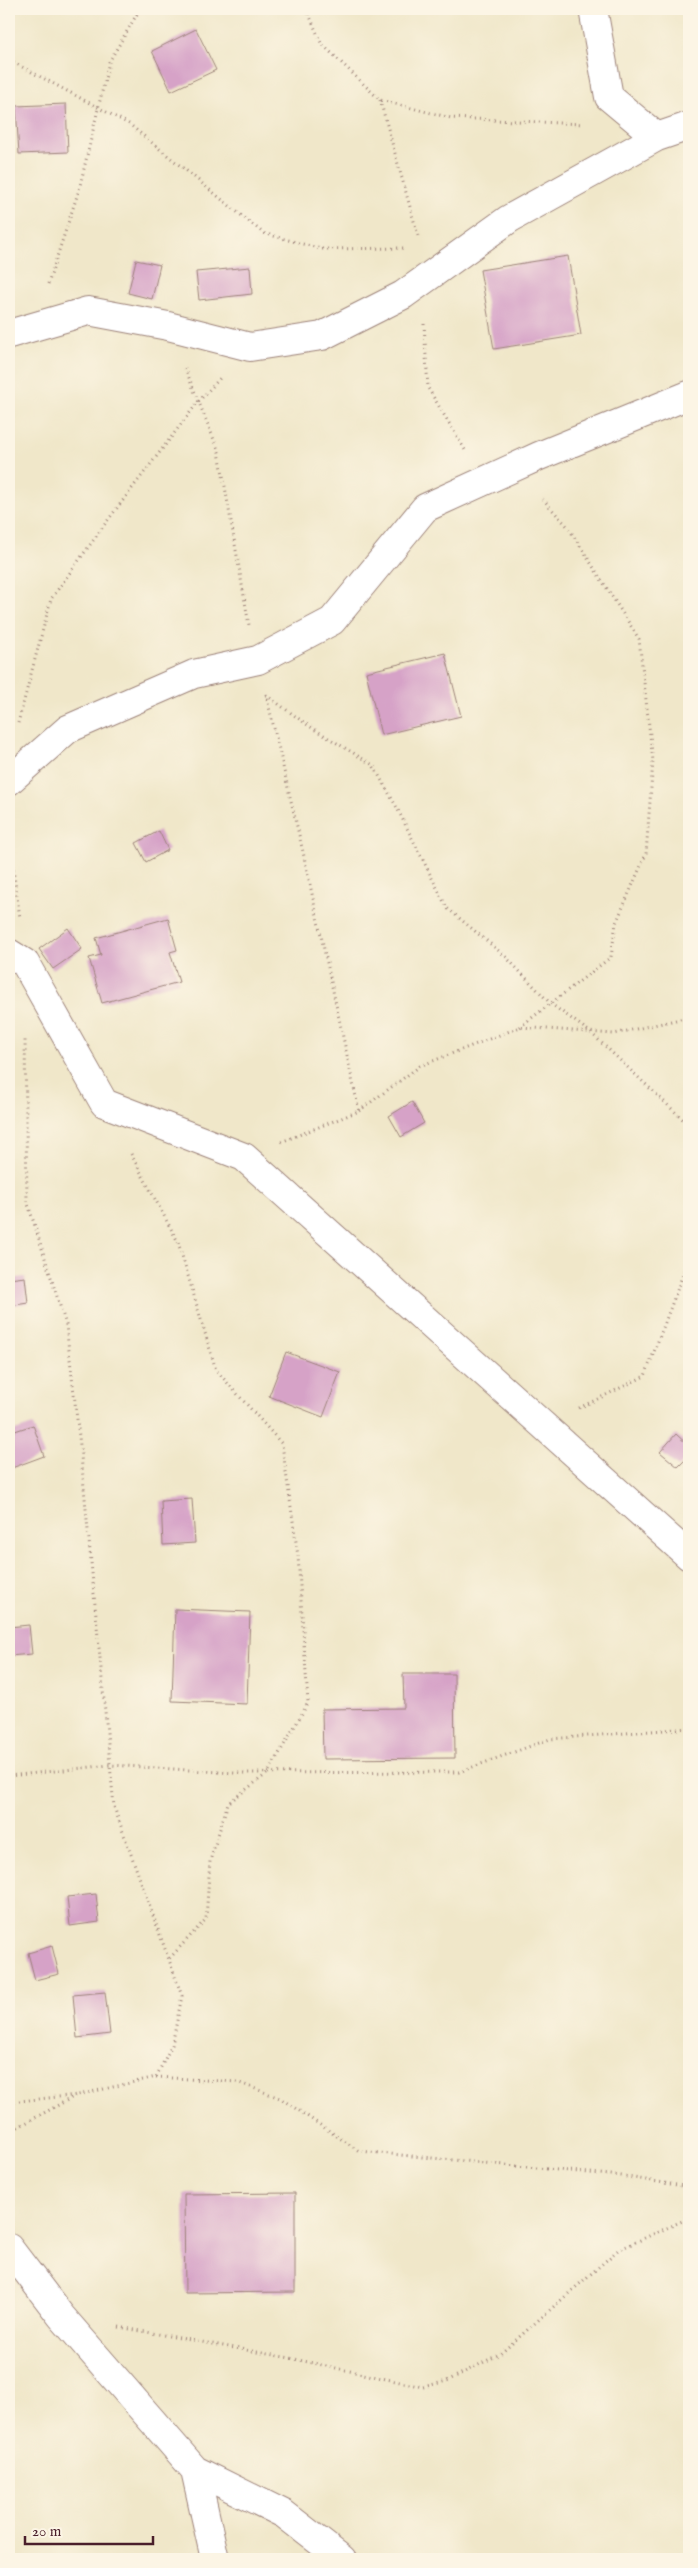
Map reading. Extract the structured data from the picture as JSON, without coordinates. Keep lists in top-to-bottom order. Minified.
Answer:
{"scale_bar":"20 m"}
